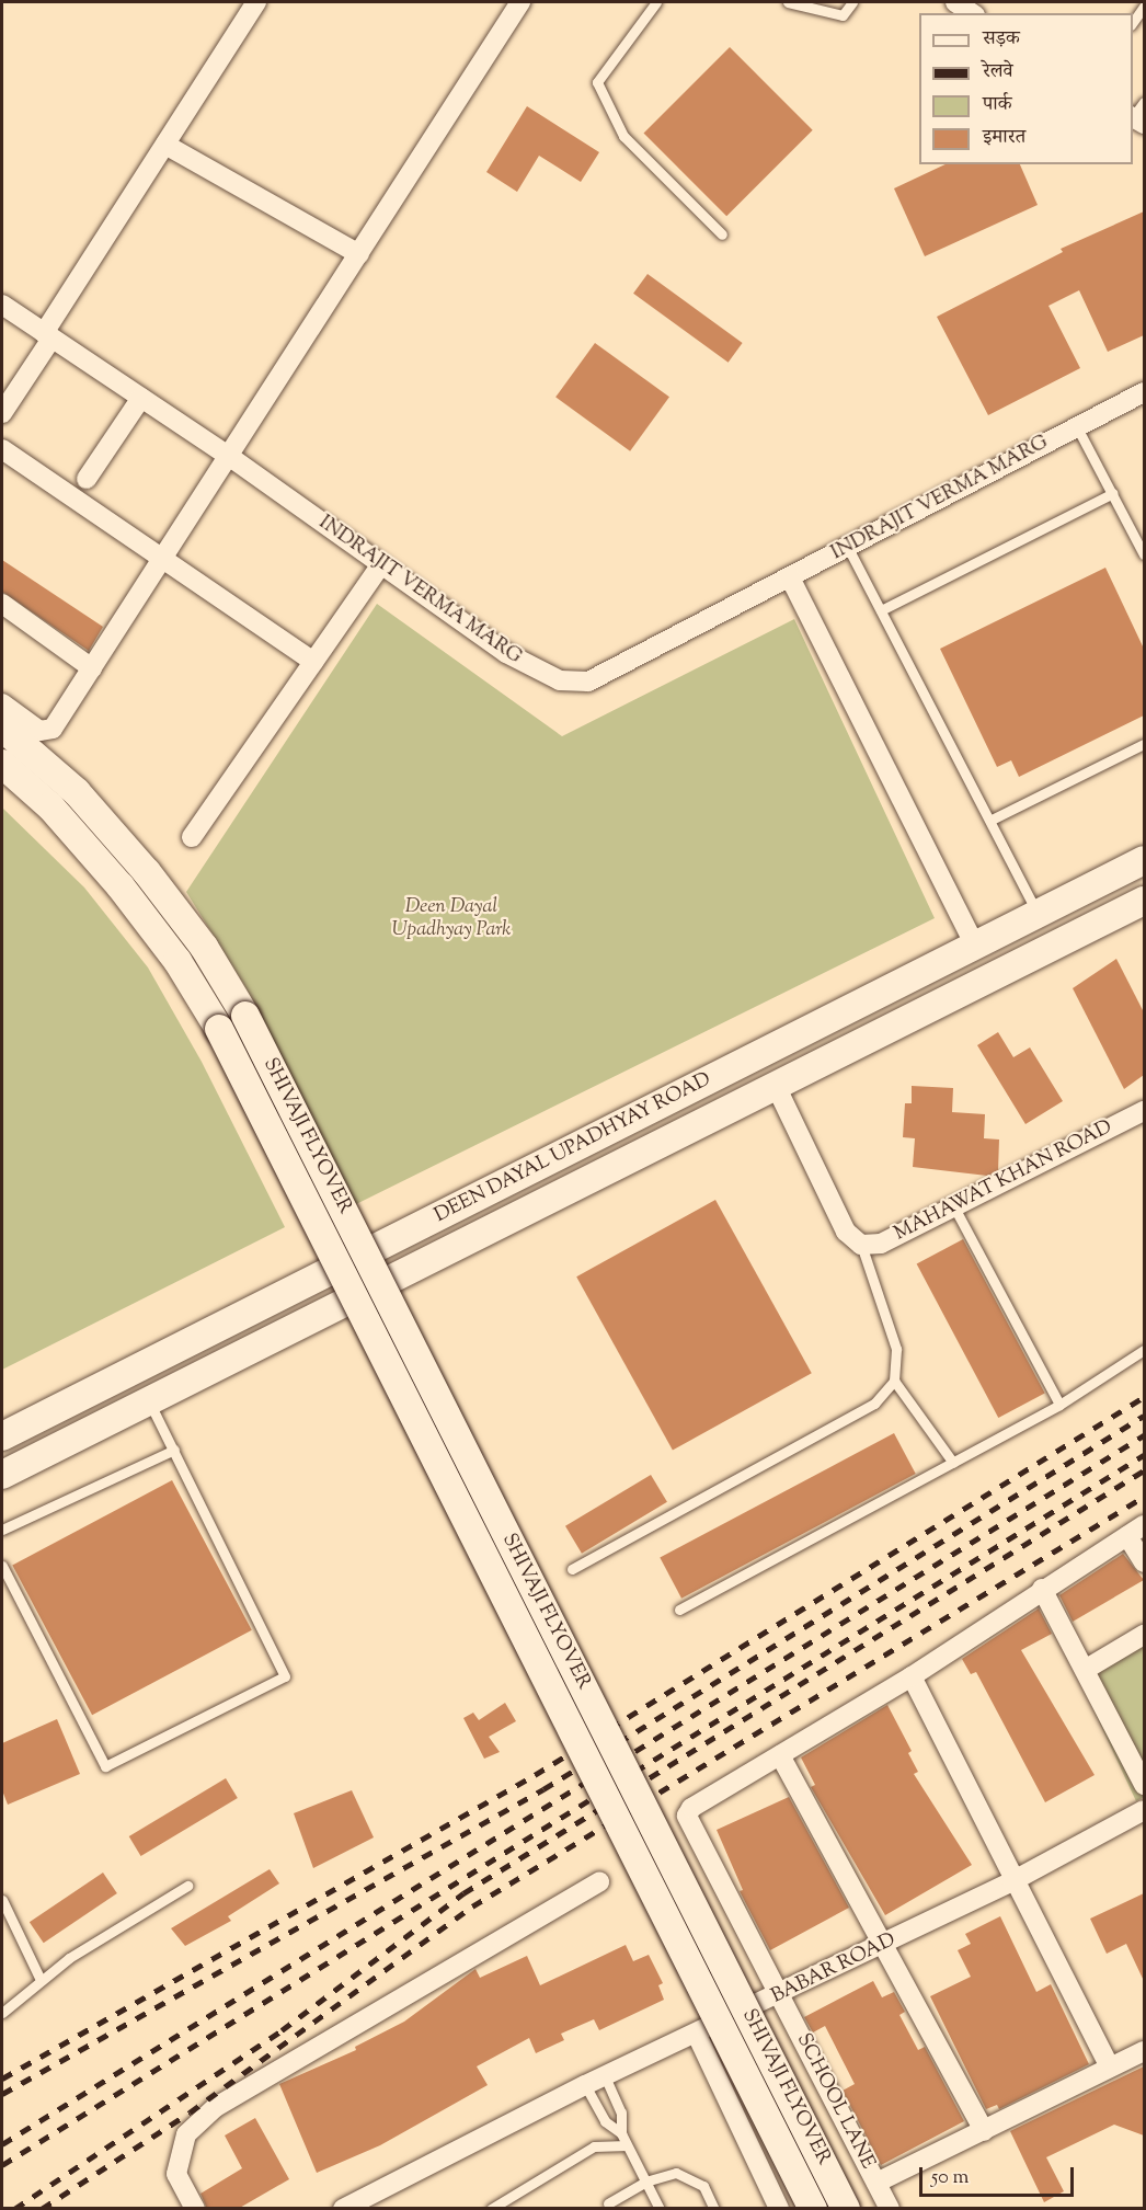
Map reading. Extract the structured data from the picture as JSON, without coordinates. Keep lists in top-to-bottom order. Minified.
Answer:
{"streets":{"main road":["SHIVAJI FLYOVER","DEEN DAYAL UPADHYAY ROAD"],"street":["INDRAJIT VERMA MARG","MAHAWAT KHAN ROAD","BABAR ROAD","SCHOOL LANE"]},"crossings":[["SHIVAJI FLYOVER","DEEN DAYAL UPADHYAY ROAD"],["BABAR ROAD","SCHOOL LANE"]],"parks":["Deen Dayal Upadhyay Park"],"legend":["सड़क","रेलवे","पार्क","इमारत"],"scale_bar":"50 m"}
